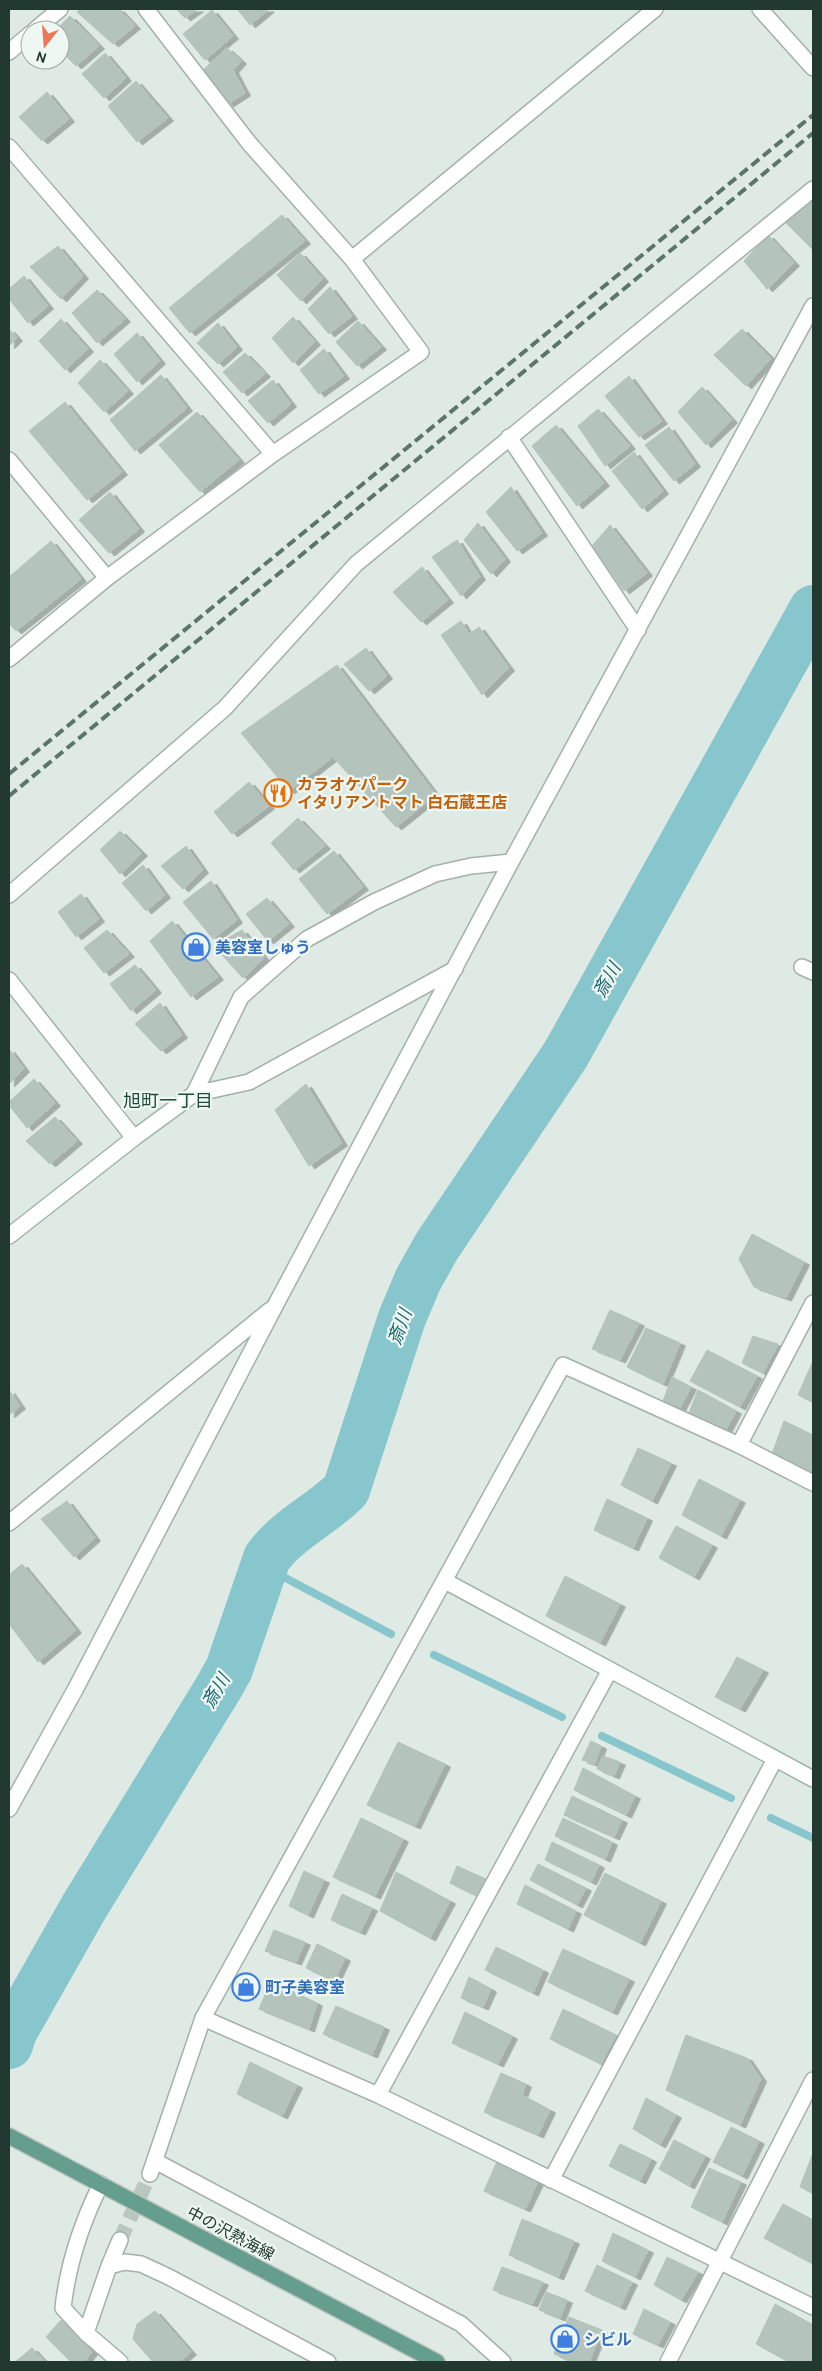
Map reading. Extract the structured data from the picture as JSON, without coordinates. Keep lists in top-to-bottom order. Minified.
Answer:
{"streets":{"main road":["中の沢熱海線"]},"districts":["旭町一丁目"],"water":["斎川"],"places":{"restaurant":["カラオケパーク イタリアントマト 白石蔵王店"],"shop":["美容室しゅう","町子美容室","シビル"]},"north":"bottom"}
